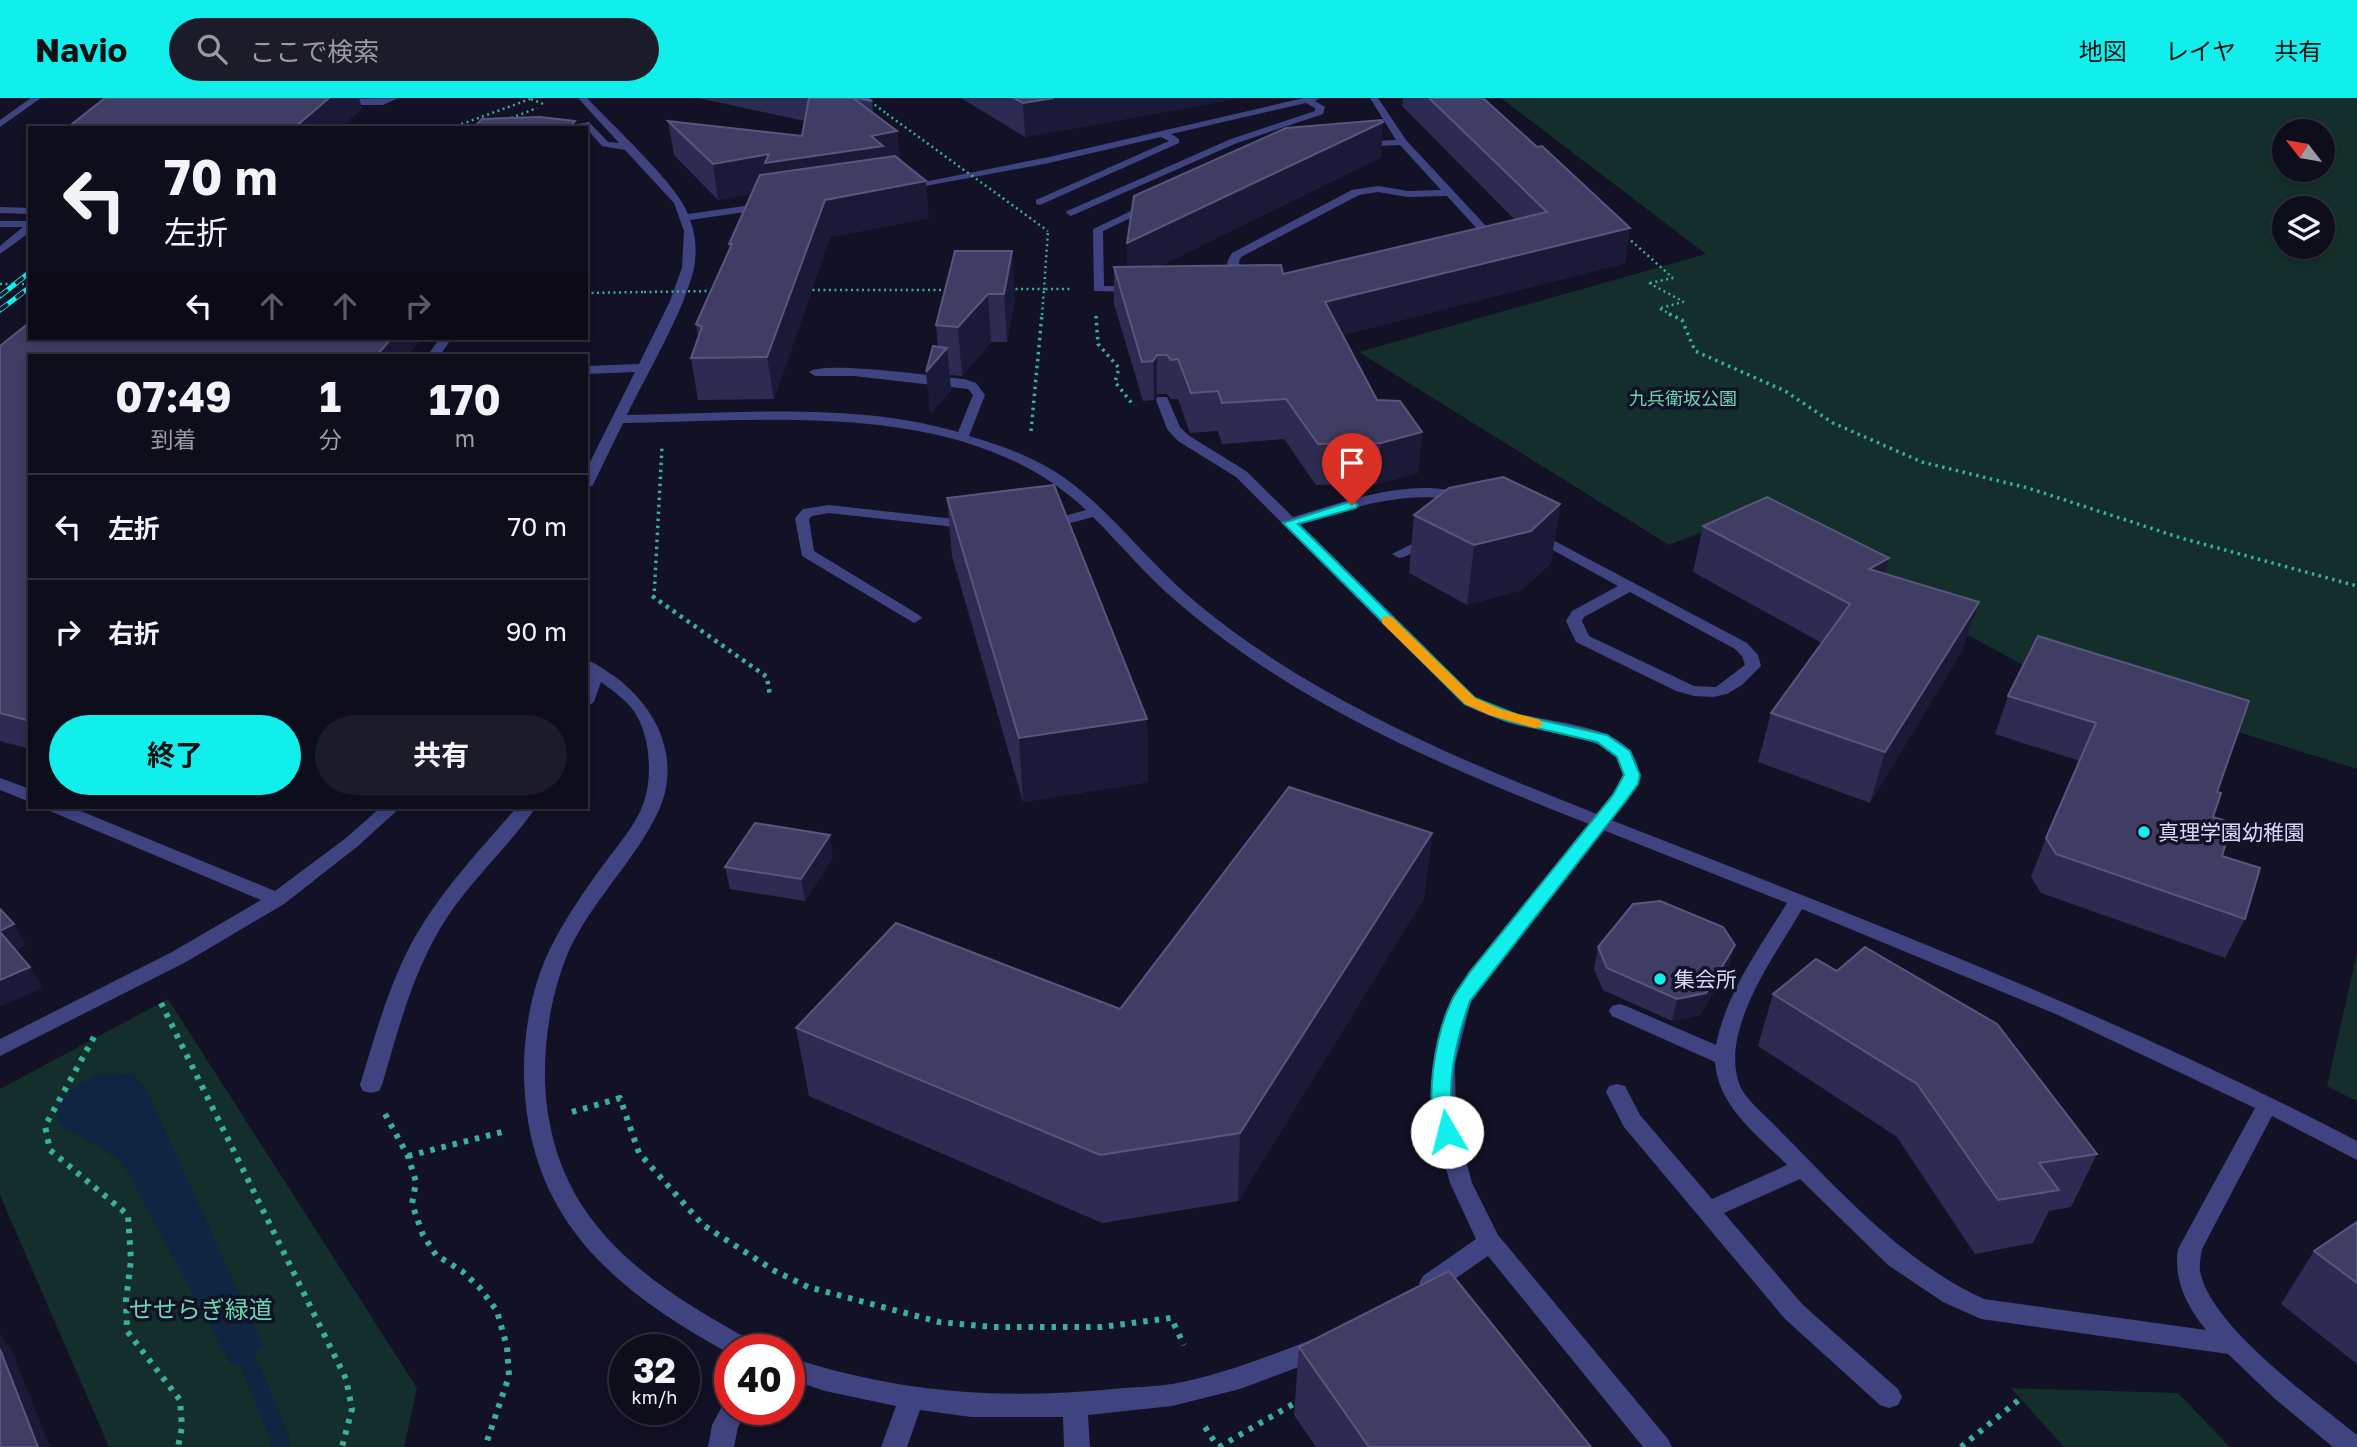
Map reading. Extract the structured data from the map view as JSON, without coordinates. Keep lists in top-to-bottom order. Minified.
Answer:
{"parks":["九兵衛坂公園","せせらぎ緑道"],"places":["真理学園幼稚園","集会所"],"north":"top left","page":{"header":"Navio","search":"ここで検索","nav":["地図","レイヤ","共有"],"turn":["70 m","左折"],"eta":["07:49","到着","1","分","170","m"],"list":[{"name":"左折","value":"70 m"},{"name":"右折","value":"90 m"}],"buttons":["終了","共有"],"speed":"32 km/h","limit":"40"}}
